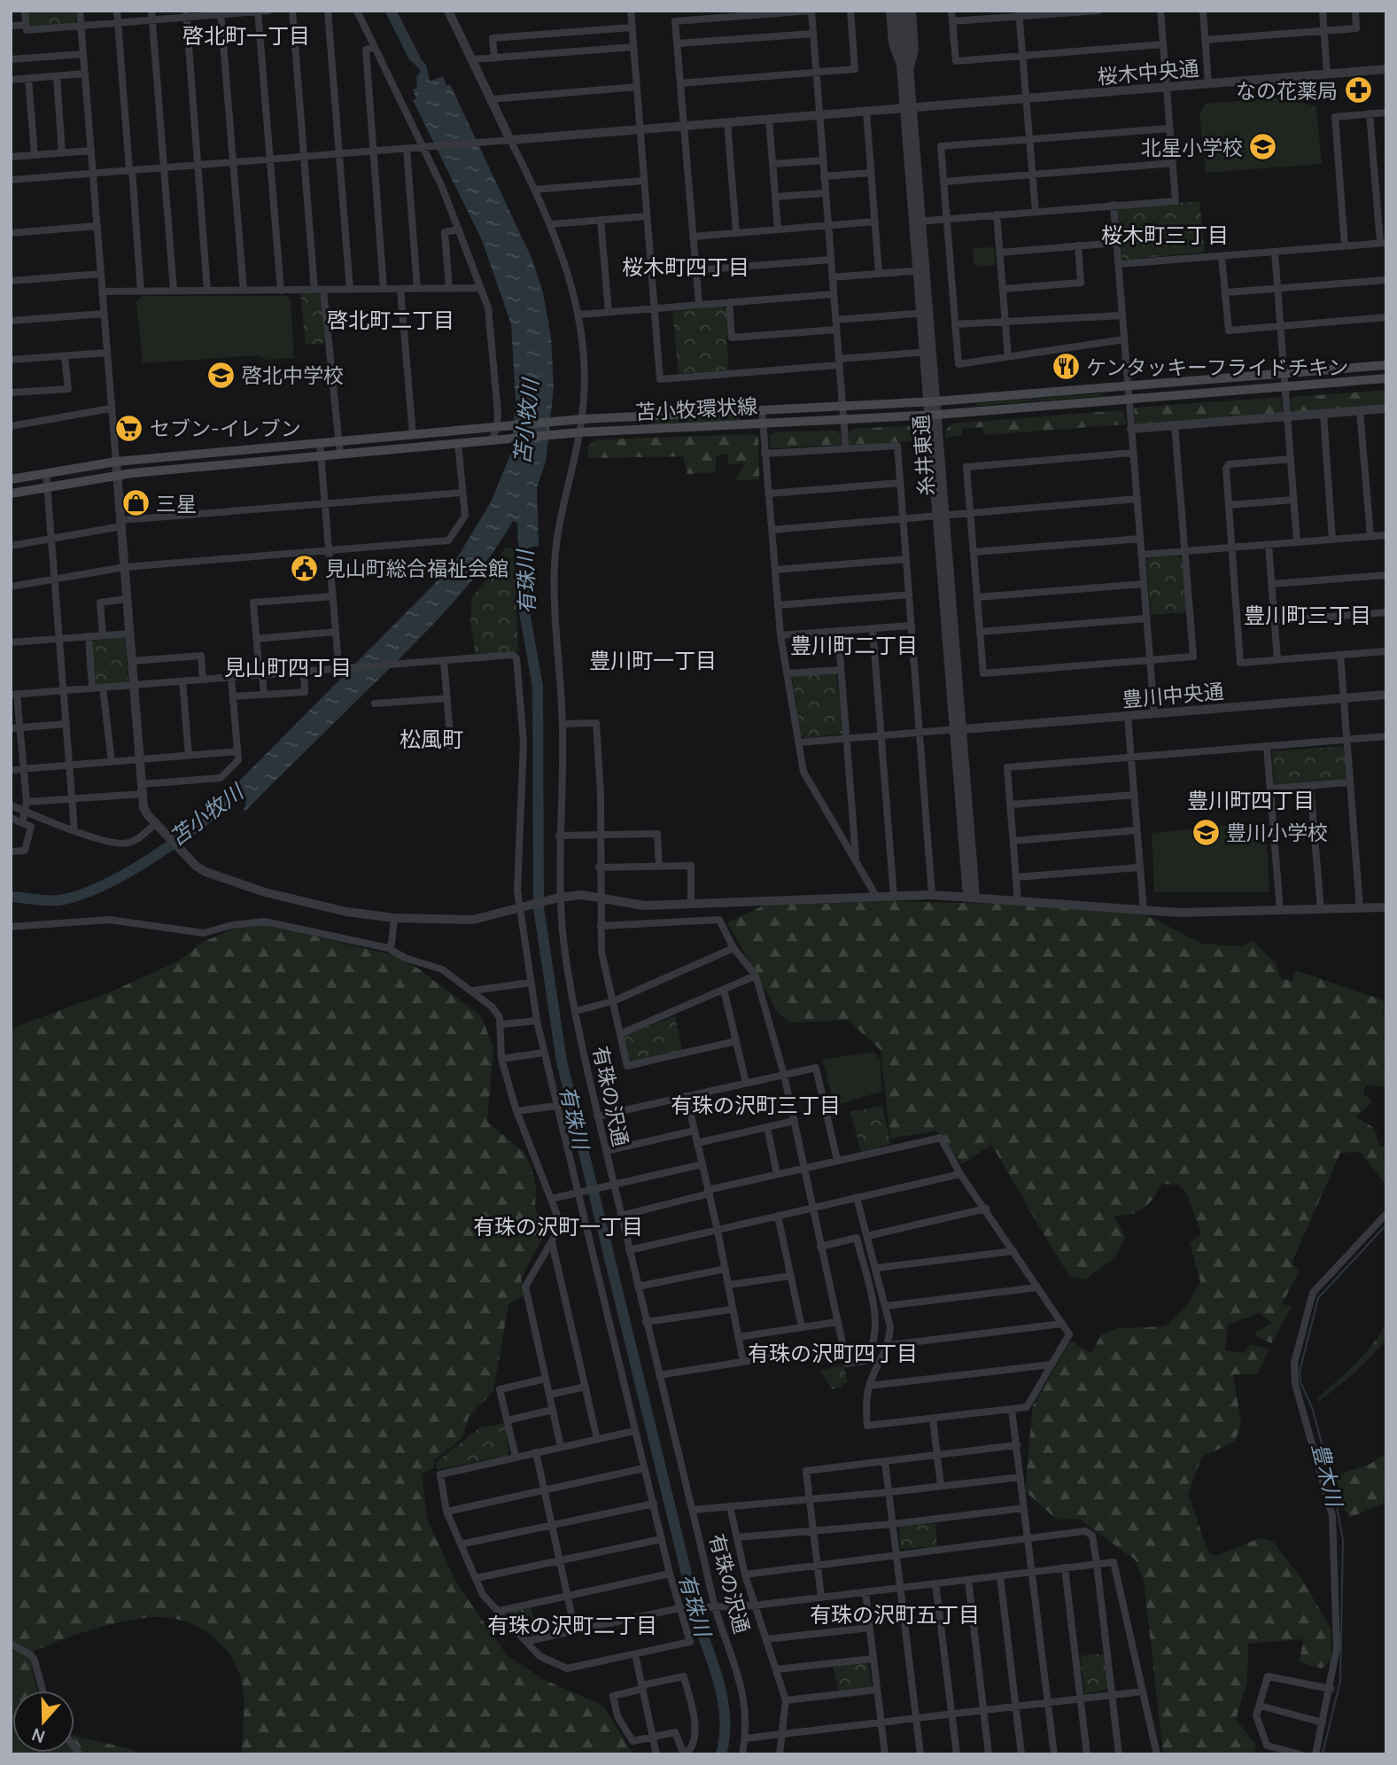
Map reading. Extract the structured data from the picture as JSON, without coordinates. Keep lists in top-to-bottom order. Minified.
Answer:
{"streets":{"main road":["苫小牧環状線"],"street":["桜木中央通","糸井東通","豊川中央通","有珠の沢通"]},"crossings":[["桜木中央通","糸井東通"],["桜木中央通","有珠の沢通"],["苫小牧環状線","糸井東通"],["苫小牧環状線","有珠の沢通"],["糸井東通","豊川中央通"]],"districts":["啓北町一丁目","桜木町三丁目","桜木町四丁目","啓北町二丁目","豊川町三丁目","豊川町二丁目","豊川町一丁目","見山町四丁目","松風町","豊川町四丁目","有珠の沢町三丁目","有珠の沢町一丁目","有珠の沢町四丁目","有珠の沢町五丁目","有珠の沢町二丁目"],"water":["苫小牧川","有珠川","豊木川"],"places":{"pharmacy":["なの花薬局"],"school or university":["北星小学校","啓北中学校","豊川小学校"],"restaurant":["ケンタッキーフライドチキン"],"supermarket":["セブン-イレブン"],"shop":["三星"],"public building":["見山町総合福祉会館"]},"north":"bottom"}
